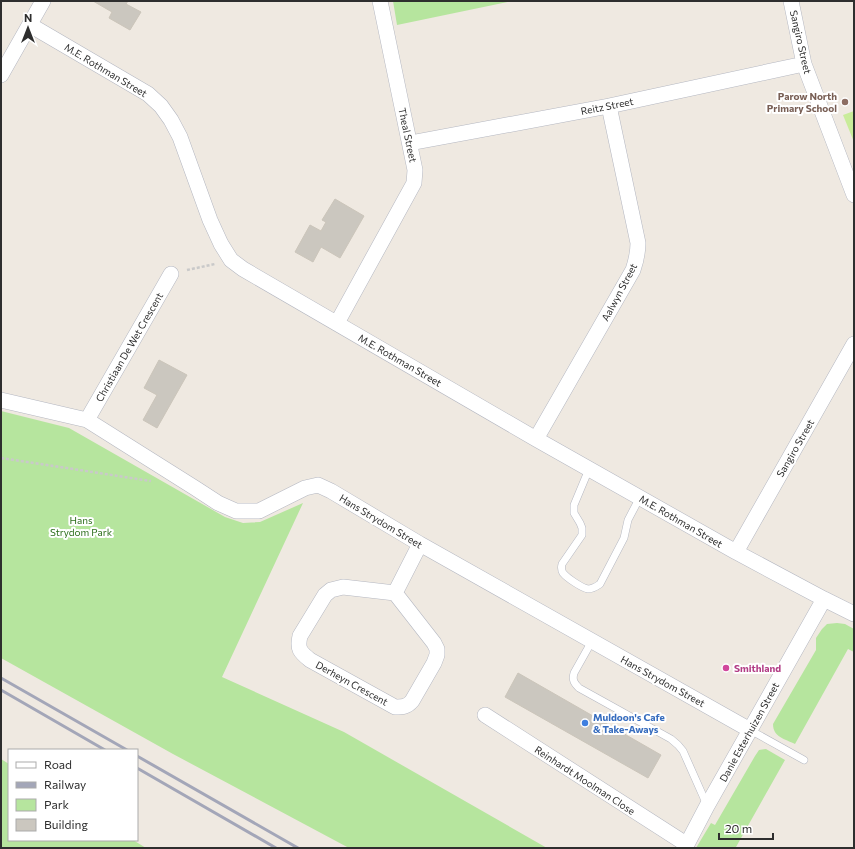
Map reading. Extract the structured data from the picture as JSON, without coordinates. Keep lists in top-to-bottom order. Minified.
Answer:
{"streets":{"street":["Sangiro Street","M.E. Rothman Street","Reitz Street","Theal Street","Aalwyn Street","Christiaan De Wet Crescent","Hans Strydom Street","Derheyn Crescent","Danie Esterhuizen Street","Reinhardt Moolman Close"]},"crossings":[["Sangiro Street","M.E. Rothman Street"],["Sangiro Street","Reitz Street"],["M.E. Rothman Street","Theal Street"],["M.E. Rothman Street","Aalwyn Street"],["M.E. Rothman Street","Danie Esterhuizen Street"],["Reitz Street","Theal Street"],["Reitz Street","Aalwyn Street"],["Christiaan De Wet Crescent","Hans Strydom Street"],["Hans Strydom Street","Danie Esterhuizen Street"],["Danie Esterhuizen Street","Reinhardt Moolman Close"]],"parks":["Hans Strydom Park"],"places":["Parow North Primary School","Smithland","Muldoon's Cafe & Take-Aways"],"legend":["Road","Railway","Park","Building"],"scale_bar":"20 m","north":"top"}
